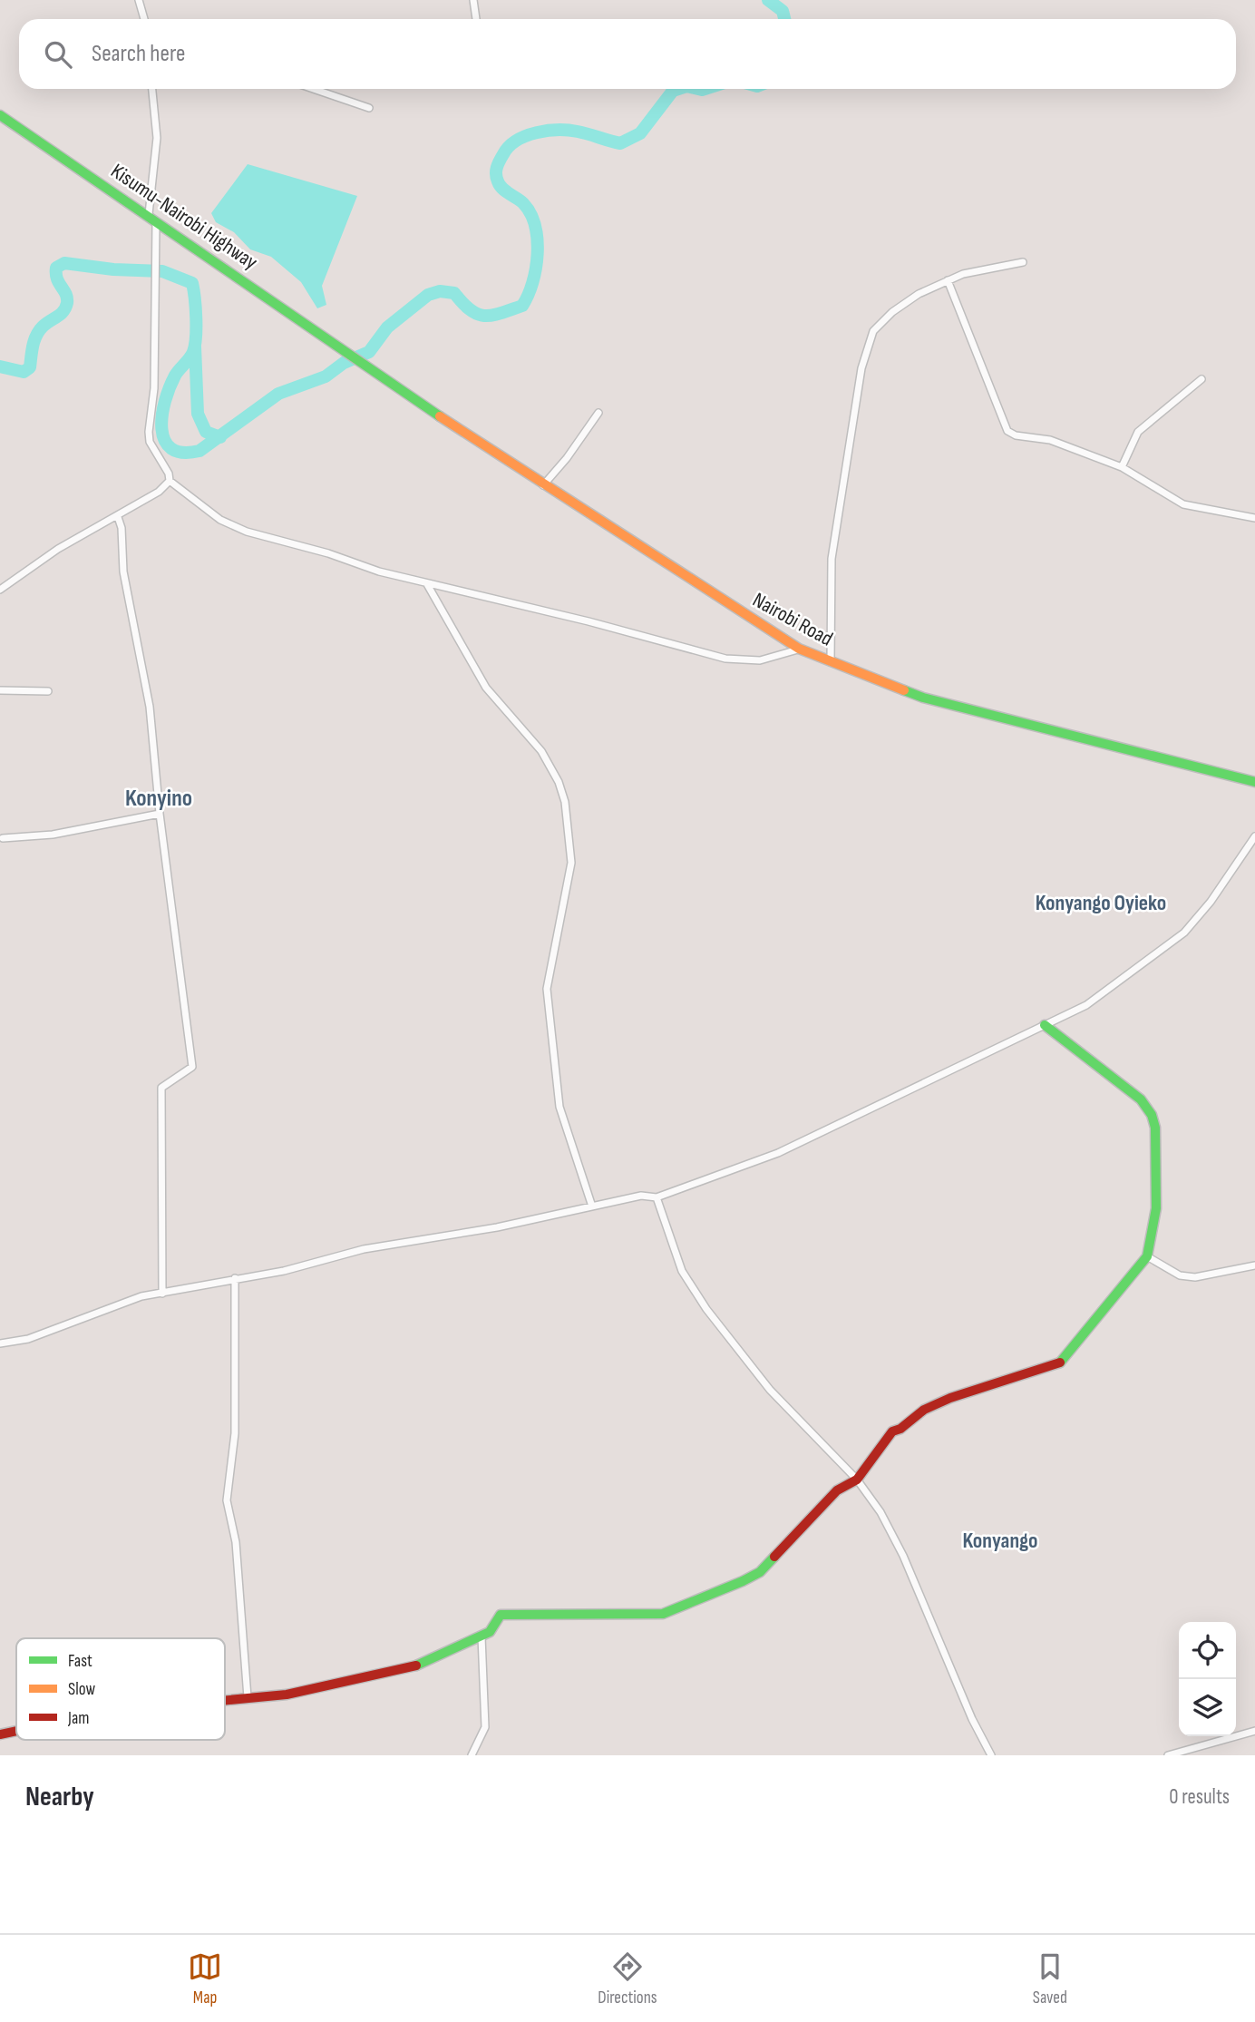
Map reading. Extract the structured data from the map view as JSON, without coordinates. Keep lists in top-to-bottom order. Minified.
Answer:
{"streets":{"main road":["Kisumu-Nairobi Highway","Nairobi Road"]},"crossings":[["Kisumu-Nairobi Highway","Nairobi Road"]],"districts":["Konyino","Konyango Oyieko","Konyango"],"legend":["Fast","Slow","Jam"],"page":{"search":"Search here","heading":["Nearby","0 results"],"nav":["Map","Directions","Saved"]}}
